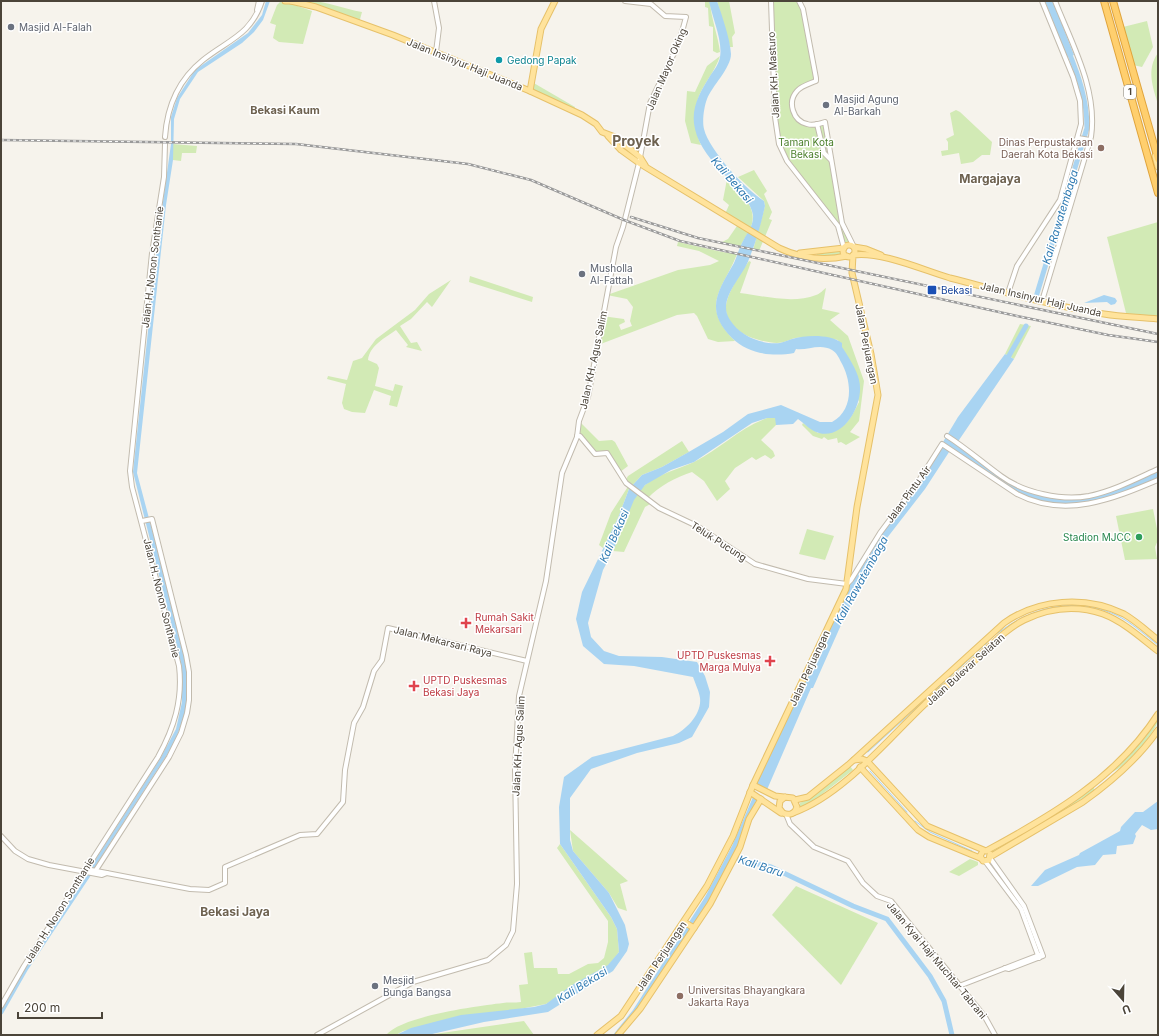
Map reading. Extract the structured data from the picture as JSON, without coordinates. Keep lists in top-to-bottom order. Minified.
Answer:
{"streets":{"highway":["1"],"main road":["Jalan Insinyur Haji Juanda","Jalan Perjuangan","Jalan Bulevar Selatan"],"street":["Jalan Mayor Oking","Jalan KH. Masturo","Jalan H. Nonon Sonthanie","Jalan KH. Agus Salim","Jalan Pintu Air","Teluk Pucung","Jalan Mekarsari Raya","Jalan Kyai Haji Muchtar Tabrani"]},"crossings":[["Jalan Insinyur Haji Juanda","Jalan Mayor Oking"],["Jalan Insinyur Haji Juanda","Jalan KH. Masturo"],["Jalan Insinyur Haji Juanda","Jalan Perjuangan"],["Jalan Insinyur Haji Juanda","Jalan KH. Agus Salim"],["Jalan Mayor Oking","Jalan KH. Agus Salim"],["Jalan KH. Masturo","Jalan Perjuangan"],["Jalan H. Nonon Sonthanie","Jalan Mekarsari Raya"],["Jalan Perjuangan","Jalan Pintu Air"],["Jalan Perjuangan","Teluk Pucung"],["Jalan KH. Agus Salim","Teluk Pucung"],["Jalan KH. Agus Salim","Jalan Mekarsari Raya"],["Jalan Pintu Air","Teluk Pucung"],["Jalan Bulevar Selatan","Jalan Kyai Haji Muchtar Tabrani"]],"districts":["Bekasi Kaum","Proyek","Margajaya","Bekasi Jaya"],"water":["Kali Bekasi","Kali Rawatembaga","Kali Baru"],"parks":["Taman Kota Bekasi"],"places":{"other":["Masjid Al-Falah","Gedong Papak","Masjid Agung Al-Barkah","Dinas Perpustakaan Daerah Kota Bekasi","Musholla Al-Fattah","Stadion MJCC","Mesjid Bunga Bangsa","Universitas Bhayangkara Jakarta Raya"],"transit":["Bekasi"],"health":["Rumah Sakit Mekarsari","UPTD Puskesmas Marga Mulya","UPTD Puskesmas Bekasi Jaya"]},"scale_bar":"200 m","north":"bottom"}
